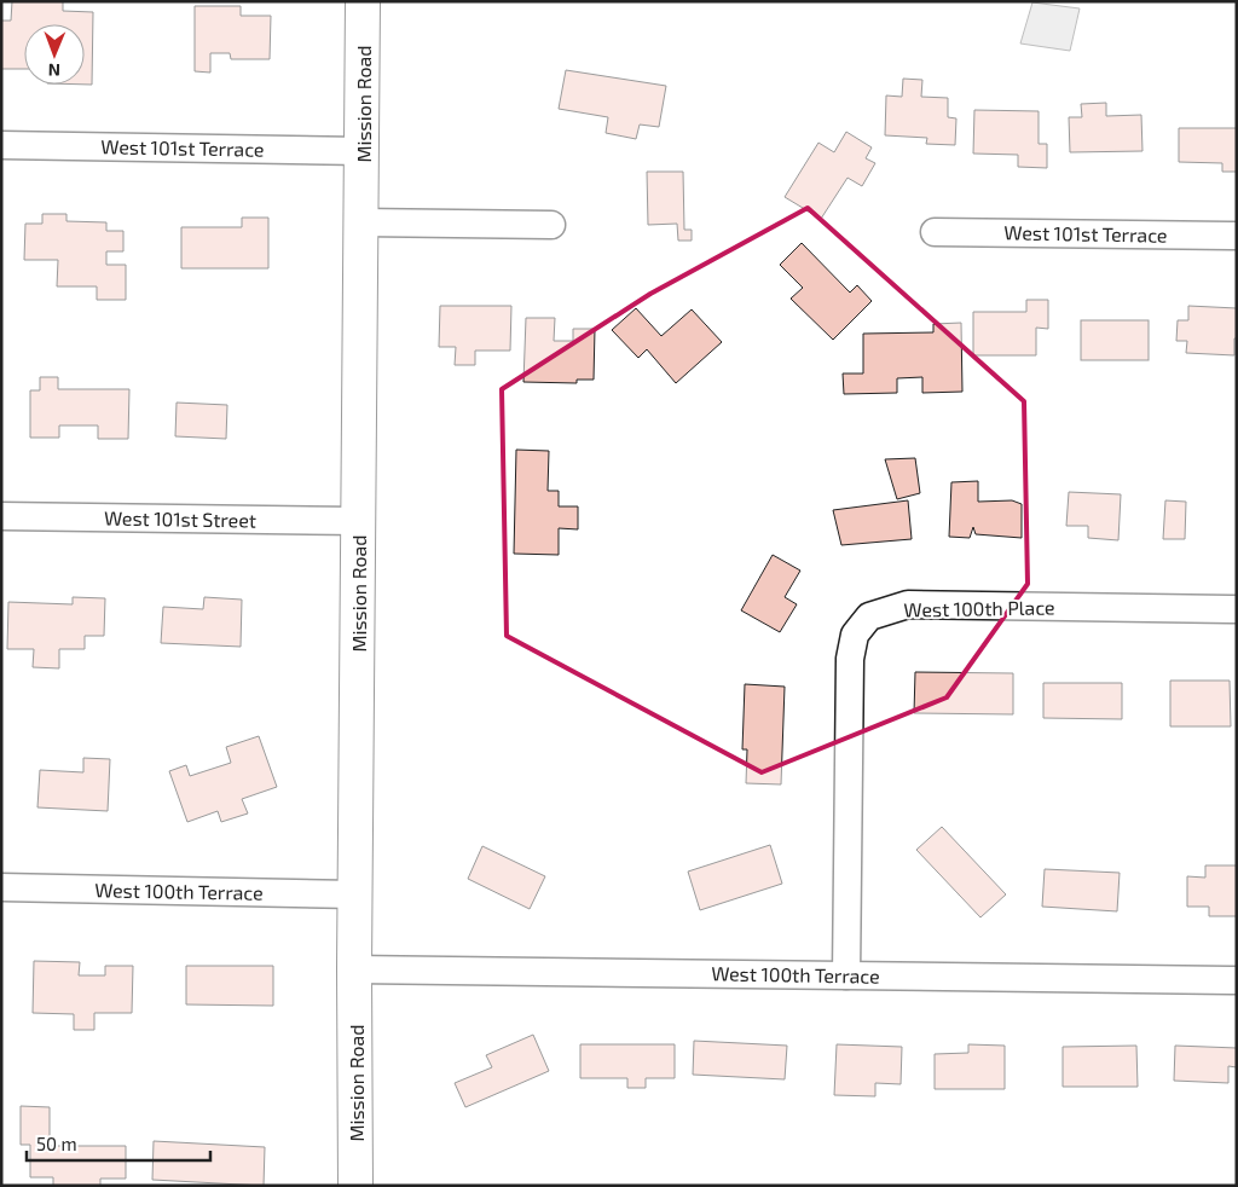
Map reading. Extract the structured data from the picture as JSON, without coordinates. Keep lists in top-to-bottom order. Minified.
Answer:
{"streets":{"main road":["Mission Road"],"street":["West 101st Terrace","West 101st Street","West 100th Place","West 100th Terrace"]},"crossings":[["Mission Road","West 101st Terrace"],["Mission Road","West 101st Street"],["Mission Road","West 100th Terrace"],["West 100th Place","West 100th Terrace"]],"scale_bar":"50 m","north":"bottom"}
